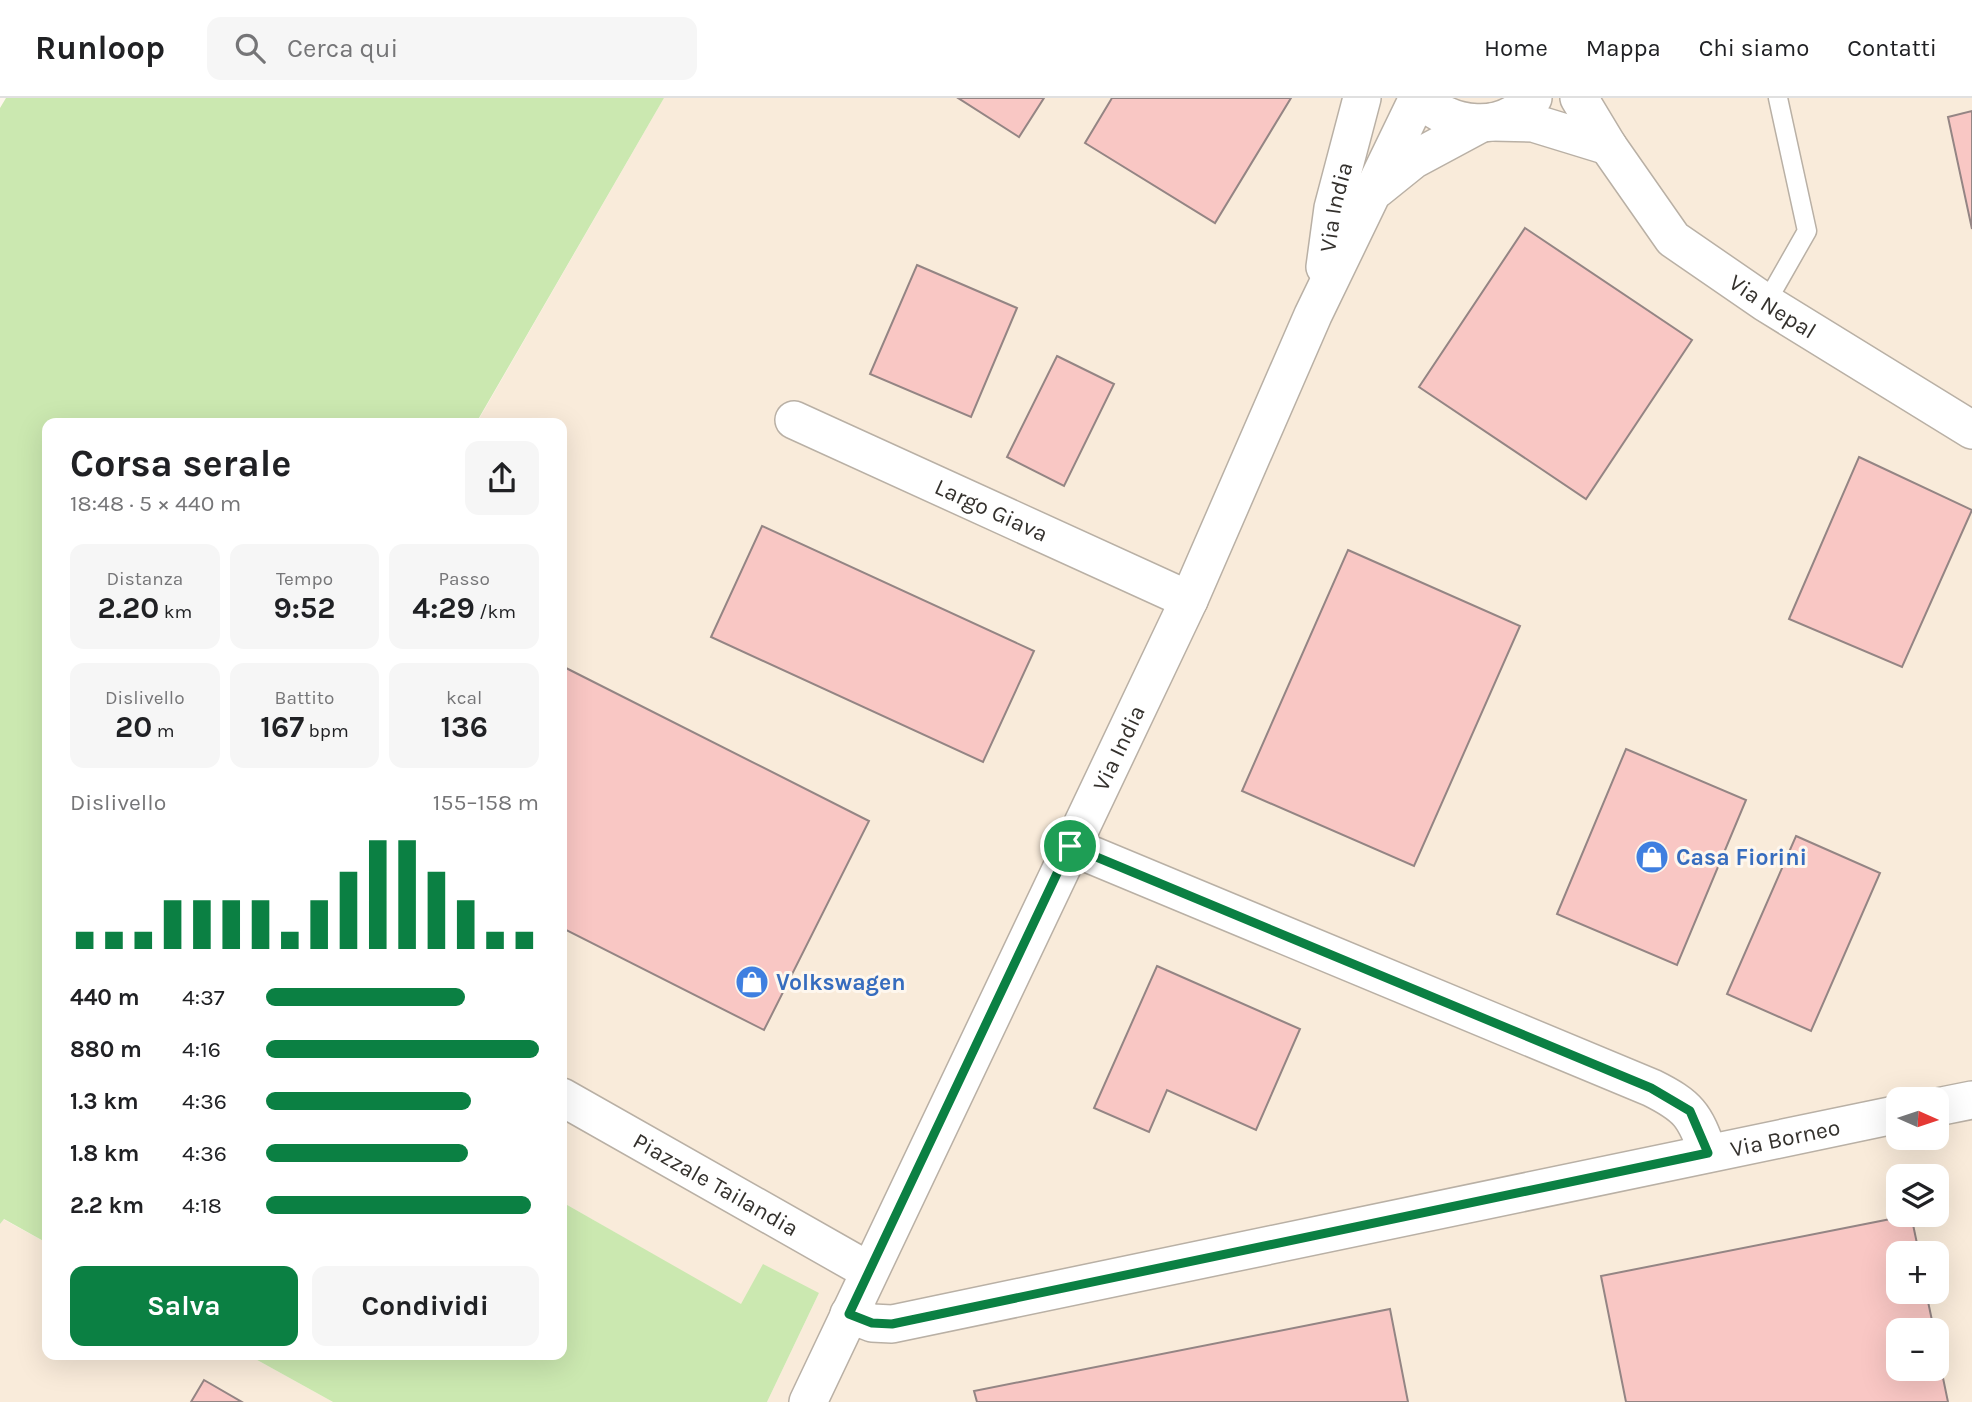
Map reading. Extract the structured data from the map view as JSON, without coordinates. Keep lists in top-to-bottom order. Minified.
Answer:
{"streets":{"street":["Via India","Via Nepal","Largo Giava","Via Borneo","Piazzale Tailandia"]},"crossings":[["Via India","Largo Giava"],["Via India","Via Borneo"],["Via India","Piazzale Tailandia"]],"places":{"shop":["Casa Fiorini","Volkswagen"]},"north":"right","page":{"header":"Runloop","search":"Cerca qui","nav":["Home","Mappa","Chi siamo","Contatti"],"heading":["Corsa serale","18:48 · 5 × 440 m"],"stats":[["Distanza","2.20 km"],["Tempo","9:52"],["Passo","4:29 /km"],["Dislivello","20 m"],["Battito","167 bpm"],["kcal","136"]],"chart":["Dislivello","155–158 m"],"list":[{"name":"440 m","note":"4:37"},{"name":"880 m","note":"4:16"},{"name":"1.3 km","note":"4:36"},{"name":"1.8 km","note":"4:36"},{"name":"2.2 km","note":"4:18"}],"map_buttons":["+","−"],"buttons":["Salva","Condividi"]}}
